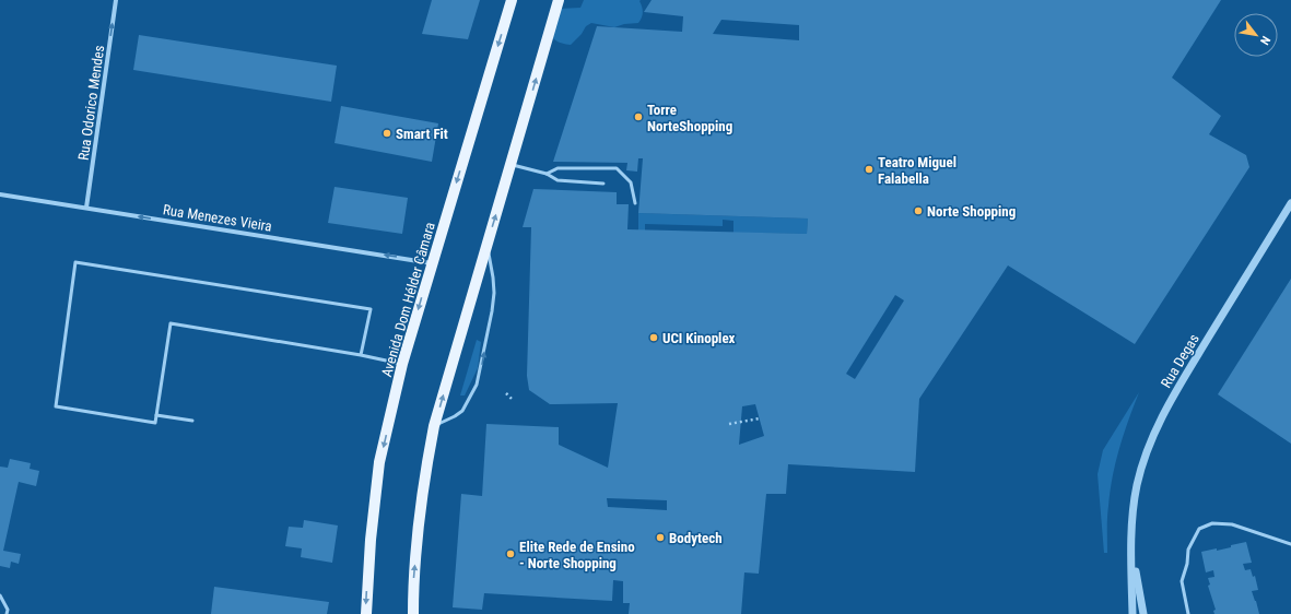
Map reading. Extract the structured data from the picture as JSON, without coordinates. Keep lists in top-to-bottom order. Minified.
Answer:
{"streets":{"main road":["Avenida Dom Hélder Câmara"],"street":["Rua Odorico Mendes","Rua Menezes Vieira","Rua Degas"]},"crossings":[["Rua Odorico Mendes","Rua Menezes Vieira"],["Rua Menezes Vieira","Avenida Dom Hélder Câmara"]],"one_way":["Rua Odorico Mendes","Rua Menezes Vieira"],"places":["Torre NorteShopping","Smart Fit","Teatro Miguel Falabella","Norte Shopping","UCI Kinoplex","Bodytech","Elite Rede de Ensino - Norte Shopping"],"north":"bottom right"}
